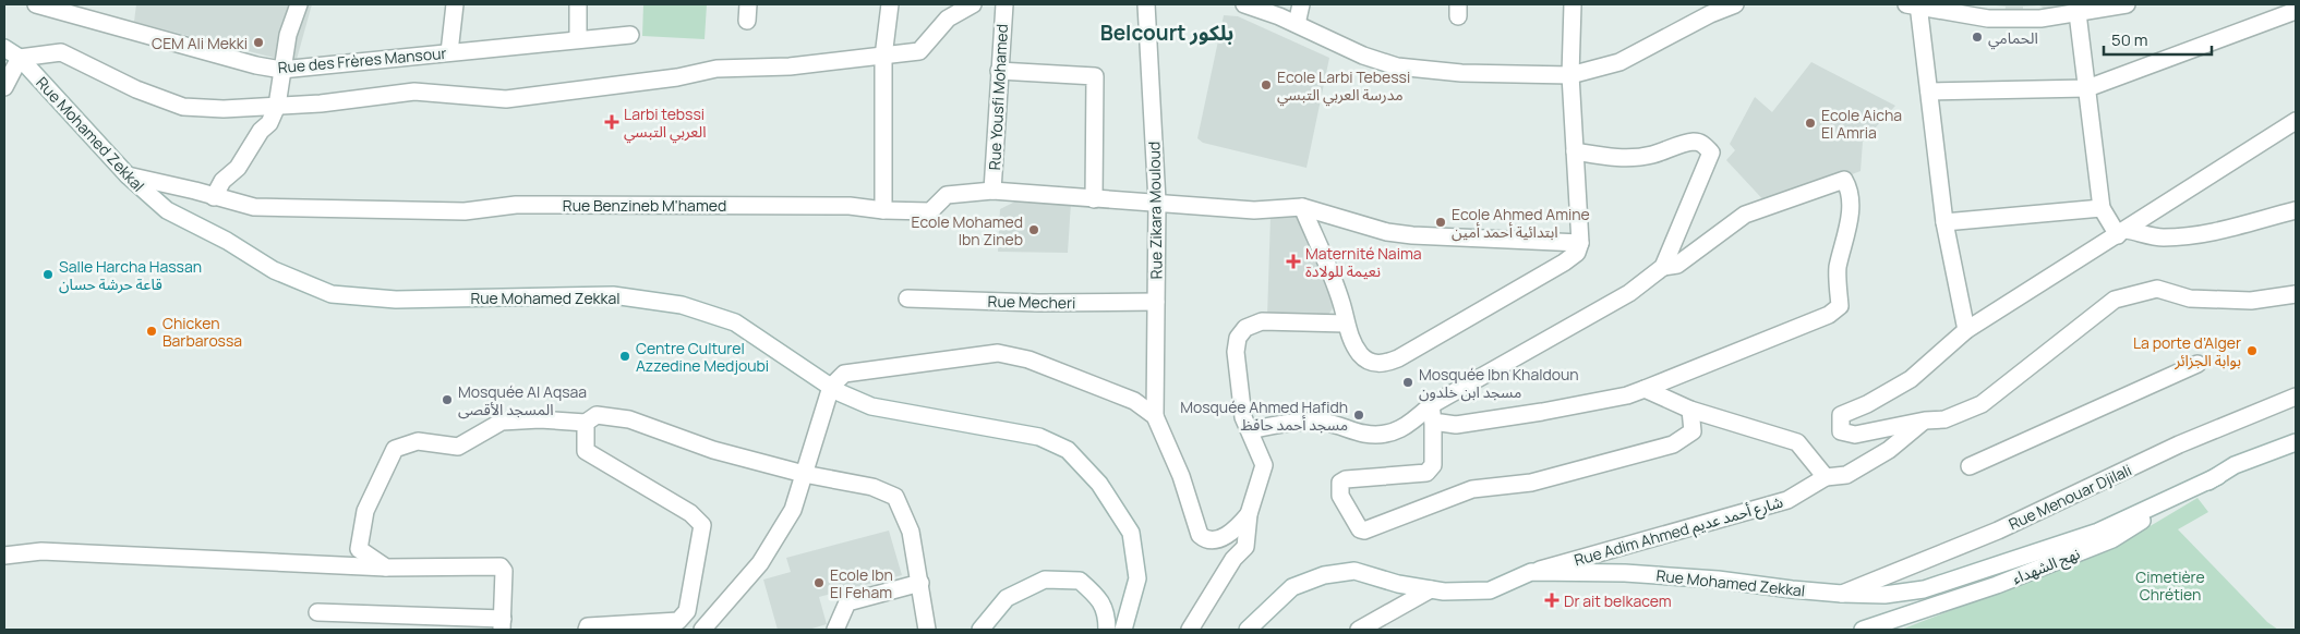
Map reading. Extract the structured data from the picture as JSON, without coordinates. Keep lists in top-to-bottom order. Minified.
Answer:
{"streets":{"street":["Rue des Frères Mansour","Rue Yousfi Mohamed","Rue Mohamed Zekkal","Rue Benzineb M'hamed","Rue Zikara Mouloud","Rue Mecheri","Rue Menouar Djilali","Rue Adim Ahmed شارع أحمد عديم","نهج الشهداء"]},"crossings":[["Rue Yousfi Mohamed","Rue Benzineb M'hamed"],["Rue Mohamed Zekkal","Rue Benzineb M'hamed"],["Rue Mohamed Zekkal","Rue Menouar Djilali"],["Rue Mohamed Zekkal","Rue Adim Ahmed شارع أحمد عديم"],["Rue Mohamed Zekkal","نهج الشهداء"],["Rue Benzineb M'hamed","Rue Zikara Mouloud"],["Rue Zikara Mouloud","Rue Mecheri"]],"districts":["Belcourt بلكور"],"parks":["Cimetière Chrétien"],"places":{"other":["الحمامي","CEM Ali Mekki","Ecole Larbi Tebessi مدرسة العربي التبسي","Ecole Aicha El Amria","Ecole Ahmed Amine ابتدائية أحمد أمين","Ecole Mohamed Ibn Zineb","Salle Harcha Hassan قاعة حرشة حسان","Chicken Barbarossa","La porte d’Alger بوابة الجزائر","Centre Culturel Azzedine Medjoubi","Mosquée Ibn Khaldoun مسجد ابن خلدون","Mosquée Al Aqsaa المسجد الأقصى","Mosquée Ahmed Hafidh مسجد أحمد حافظ","Ecole Ibn El Feham"],"health":["Larbi tebssi العربي التبسي","Maternité Naima نعيمة للولادة","Dr ait belkacem"]},"scale_bar":"50 m"}
